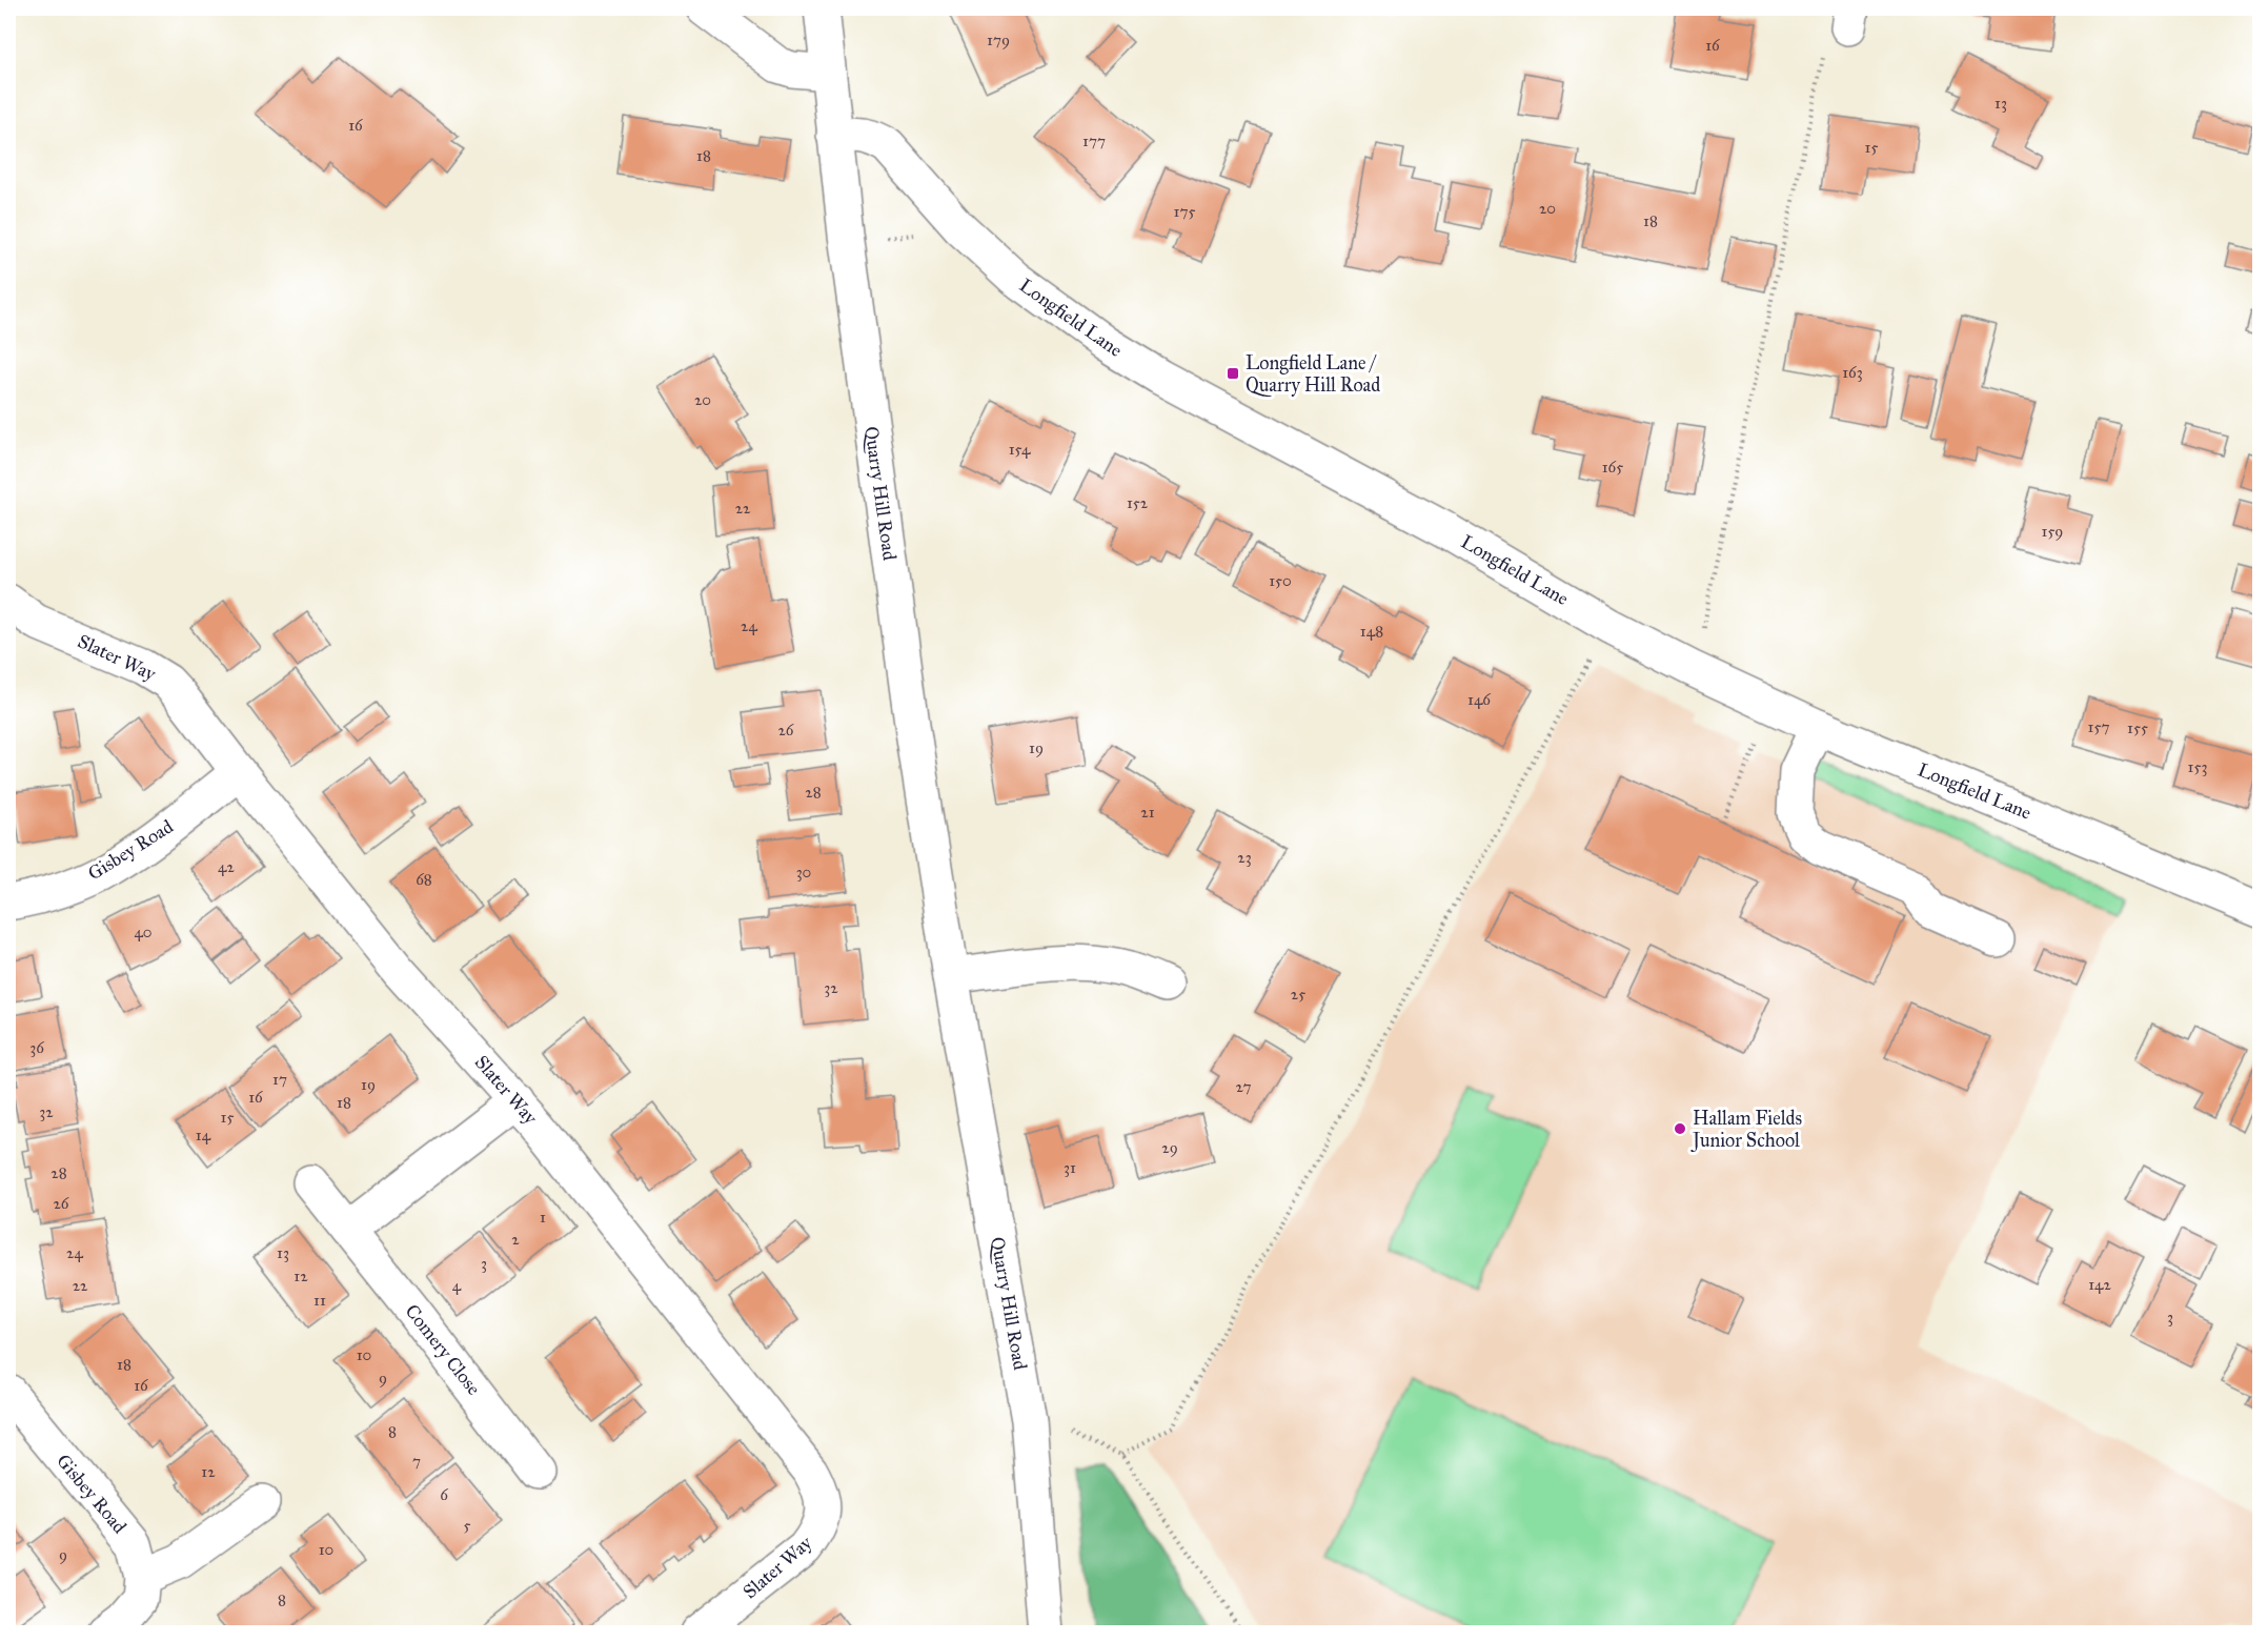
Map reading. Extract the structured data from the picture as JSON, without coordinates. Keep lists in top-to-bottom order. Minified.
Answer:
{"streets":{"street":["Longfield Lane","Quarry Hill Road","Slater Way","Gisbey Road","Comery Close"]},"crossings":[["Longfield Lane","Quarry Hill Road"],["Slater Way","Gisbey Road"]],"places":{"transit":["Longfield Lane / Quarry Hill Road"],"other":["Hallam Fields Junior School"]},"house_numbers":["179","16","13","16","177","15","18","20","175","18","163","20","154","165","152","22","159","150","24","148","146","157","155","26","19","153","28","21","23","42","30","68","40","32","25","36","17","19","27","16","18","32","15","14","29","31","28","26","1","2","24","13","3","12","142","22","4","11","3","10","18","9","16","8","7","12","6","5","10","9","8"]}
